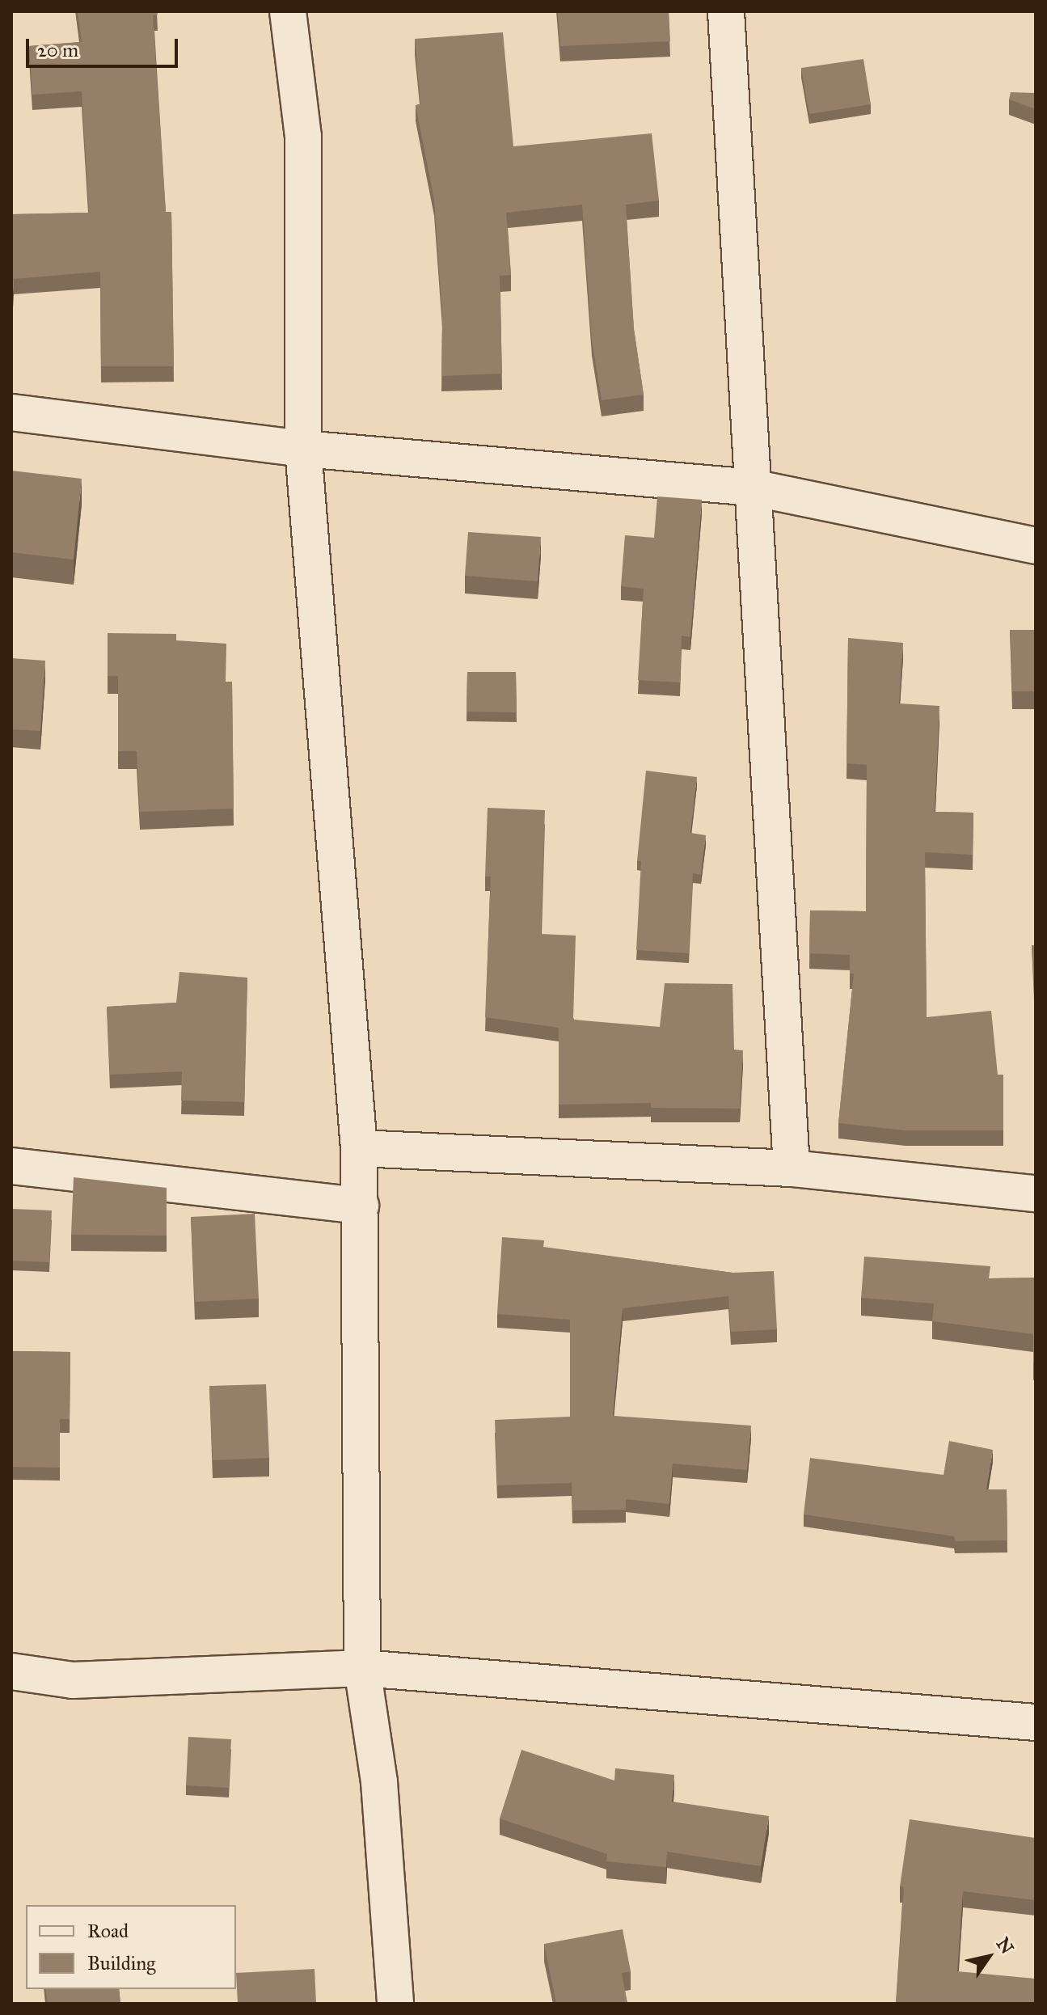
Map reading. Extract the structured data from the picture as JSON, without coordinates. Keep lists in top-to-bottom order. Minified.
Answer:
{"legend":["Road","Building"],"scale_bar":"20 m","north":"top right"}
